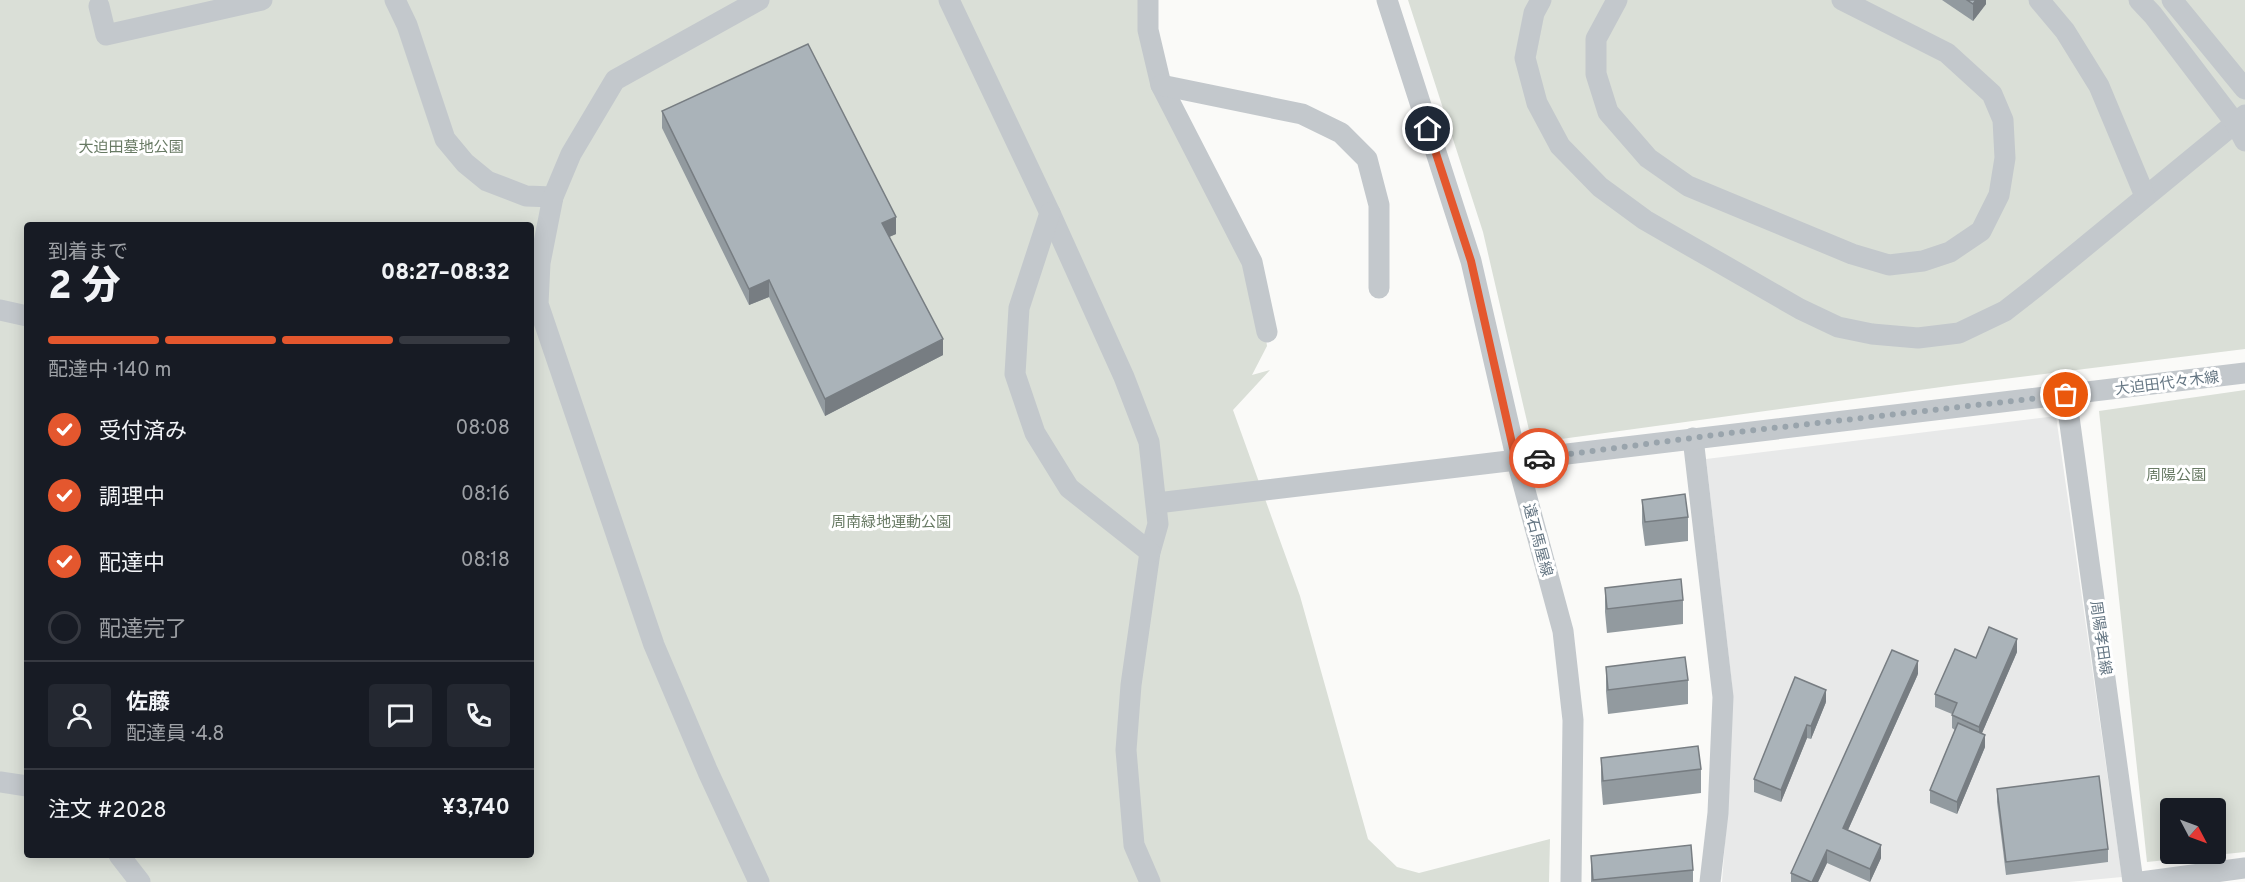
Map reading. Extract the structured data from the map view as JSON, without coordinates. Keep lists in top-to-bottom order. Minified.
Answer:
{"streets":{"street":["大迫田代々木線","遠石馬屋線","周陽孝田線"]},"crossings":[["大迫田代々木線","遠石馬屋線"],["大迫田代々木線","周陽孝田線"]],"parks":["大迫田墓地公園","周陽公園","周南緑地運動公園"],"north":"bottom right","page":{"heading":["2 分","到着まで","08:27–08:32"],"panel":["佐藤","配達員 · 4.8","注文 #2028","¥3,740"],"bar":"配達中 · 140 m","list":[["受付済み","08:08"],["調理中","08:16"],["配達中","08:18"],"配達完了"]}}
